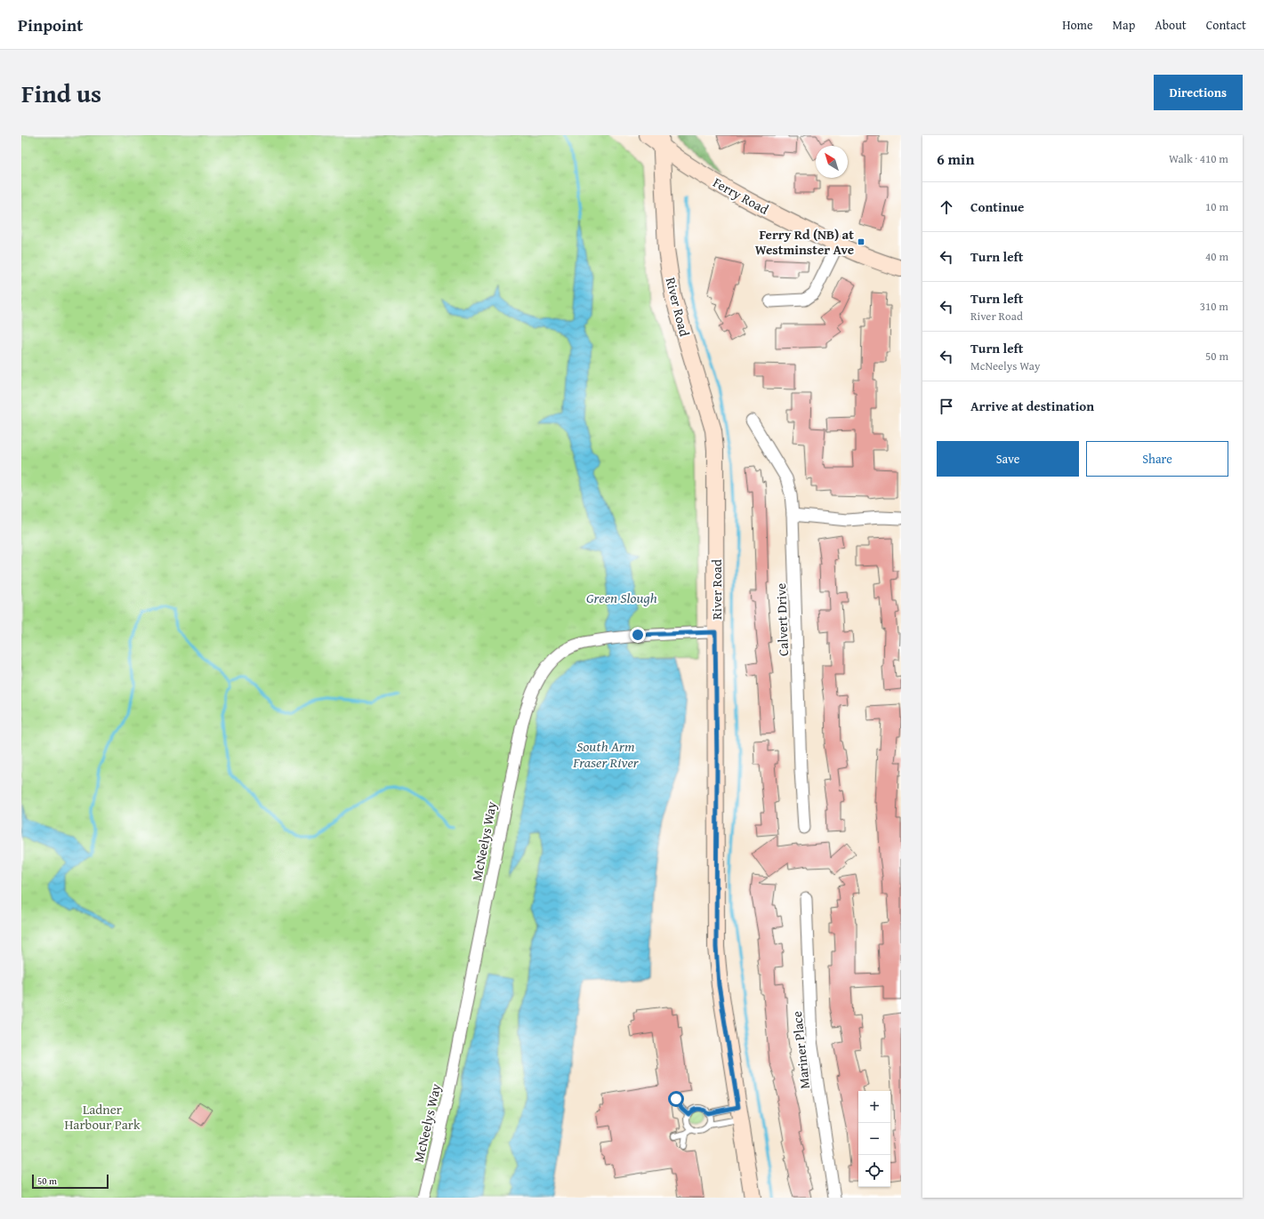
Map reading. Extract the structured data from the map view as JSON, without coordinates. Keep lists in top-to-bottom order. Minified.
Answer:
{"streets":{"street":["Ferry Road","River Road","Calvert Drive","McNeelys Way","Mariner Place"]},"crossings":[["Ferry Road","River Road"],["River Road","McNeelys Way"]],"water":["Green Slough","South Arm Fraser River"],"parks":["Ladner Harbour Park"],"places":{"transit":["Ferry Rd (NB) at Westminster Ave"]},"scale_bar":"50 m","north":"top left","page":{"header":"Pinpoint","nav":["Home","Map","About","Contact"],"title":"Find us","buttons":["Directions",["Save","Share"]],"heading":["6 min","Walk · 410 m"],"list":[["Continue","10 m"],["Turn left","40 m"],["Turn left","River Road","310 m"],["Turn left","McNeelys Way","50 m"],"Arrive at destination"],"map_buttons":["+","−"],"scale":"50 m"}}
